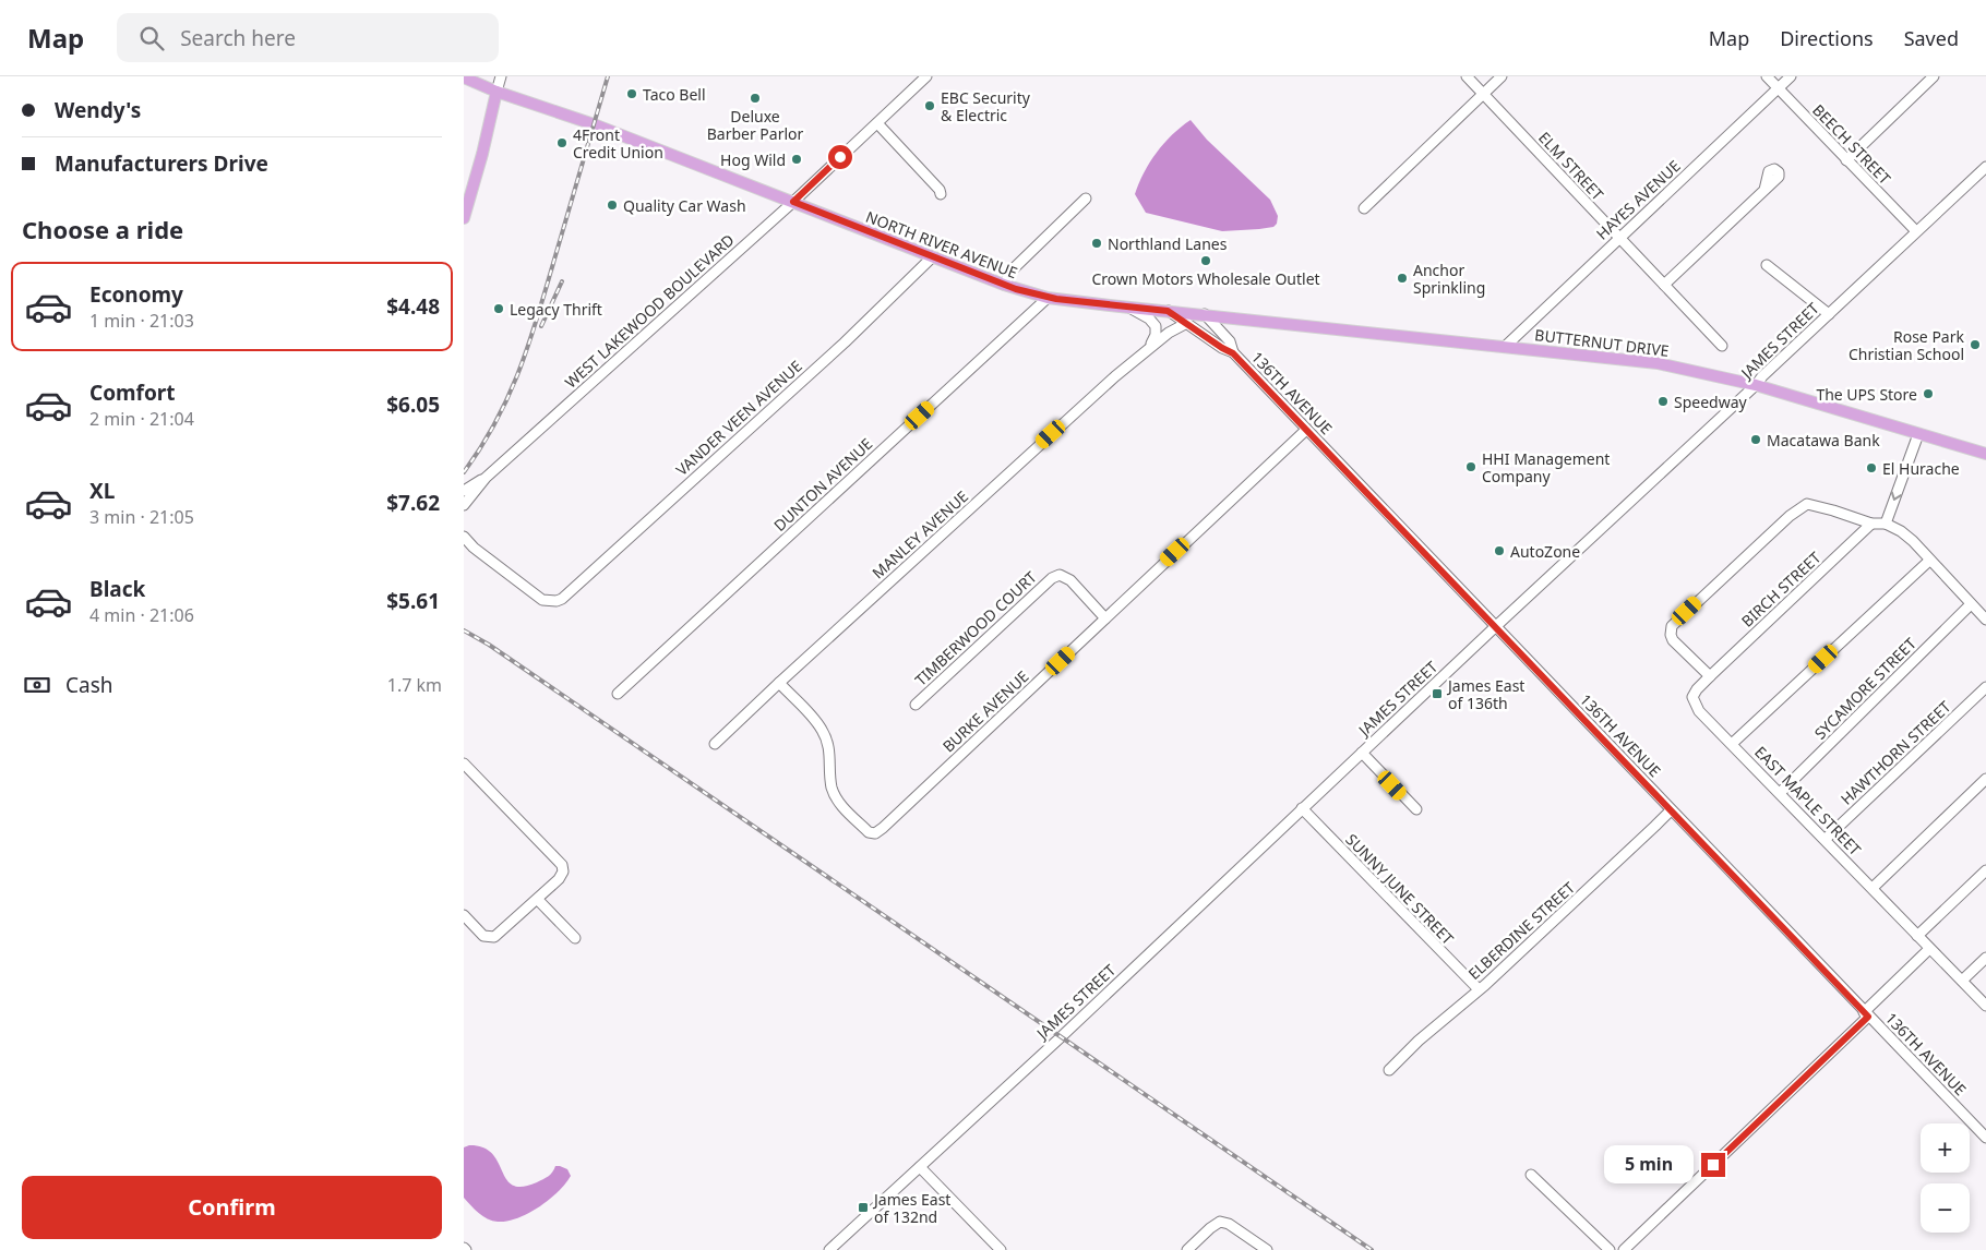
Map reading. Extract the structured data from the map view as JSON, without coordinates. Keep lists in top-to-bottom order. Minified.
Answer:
{"streets":{"main road":["NORTH RIVER AVENUE","BUTTERNUT DRIVE"],"street":["BEECH STREET","ELM STREET","HAYES AVENUE","WEST LAKEWOOD BOULEVARD","JAMES STREET","136TH AVENUE","VANDER VEEN AVENUE","DUNTON AVENUE","MANLEY AVENUE","BIRCH STREET","TIMBERWOOD COURT","SYCAMORE STREET","BURKE AVENUE","HAWTHORN STREET","EAST MAPLE STREET","SUNNY JUNE STREET","ELBERDINE STREET"]},"crossings":[["BEECH STREET","HAYES AVENUE"],["BEECH STREET","JAMES STREET"],["ELM STREET","HAYES AVENUE"],["HAYES AVENUE","BUTTERNUT DRIVE"],["NORTH RIVER AVENUE","WEST LAKEWOOD BOULEVARD"],["NORTH RIVER AVENUE","BUTTERNUT DRIVE"],["NORTH RIVER AVENUE","136TH AVENUE"],["NORTH RIVER AVENUE","VANDER VEEN AVENUE"],["NORTH RIVER AVENUE","DUNTON AVENUE"],["JAMES STREET","BUTTERNUT DRIVE"],["JAMES STREET","136TH AVENUE"],["JAMES STREET","SUNNY JUNE STREET"],["BUTTERNUT DRIVE","136TH AVENUE"],["136TH AVENUE","MANLEY AVENUE"],["136TH AVENUE","BURKE AVENUE"],["136TH AVENUE","ELBERDINE STREET"],["MANLEY AVENUE","BURKE AVENUE"],["BIRCH STREET","EAST MAPLE STREET"],["TIMBERWOOD COURT","BURKE AVENUE"],["SYCAMORE STREET","EAST MAPLE STREET"],["HAWTHORN STREET","EAST MAPLE STREET"],["SUNNY JUNE STREET","ELBERDINE STREET"]],"places":{"other":["Taco Bell","Deluxe Barber Parlor","EBC Security & Electric","4Front Credit Union","Hog Wild","Quality Car Wash","Northland Lanes","Crown Motors Wholesale Outlet","Anchor Sprinkling","Legacy Thrift","Rose Park Christian School","The UPS Store","Speedway","Macatawa Bank","HHI Management Company","El Hurache","AutoZone"],"transit":["James East of 136th","James East of 132nd"]},"page":{"header":"Map","search":"Search here","nav":["Map","Directions","Saved"],"banner":["Wendy's","Manufacturers Drive"],"heading":"Choose a ride","list":[{"name":"Economy","note":"1 min · 21:03","value":"$4.48"},{"name":"Comfort","note":"2 min · 21:04","value":"$6.05"},{"name":"XL","note":"3 min · 21:05","value":"$7.62"},{"name":"Black","note":"4 min · 21:06","value":"$5.61"}],"pay":["Cash","1.7 km"],"map_buttons":["+","−"],"bubble":"5 min","buttons":"Confirm"}}
